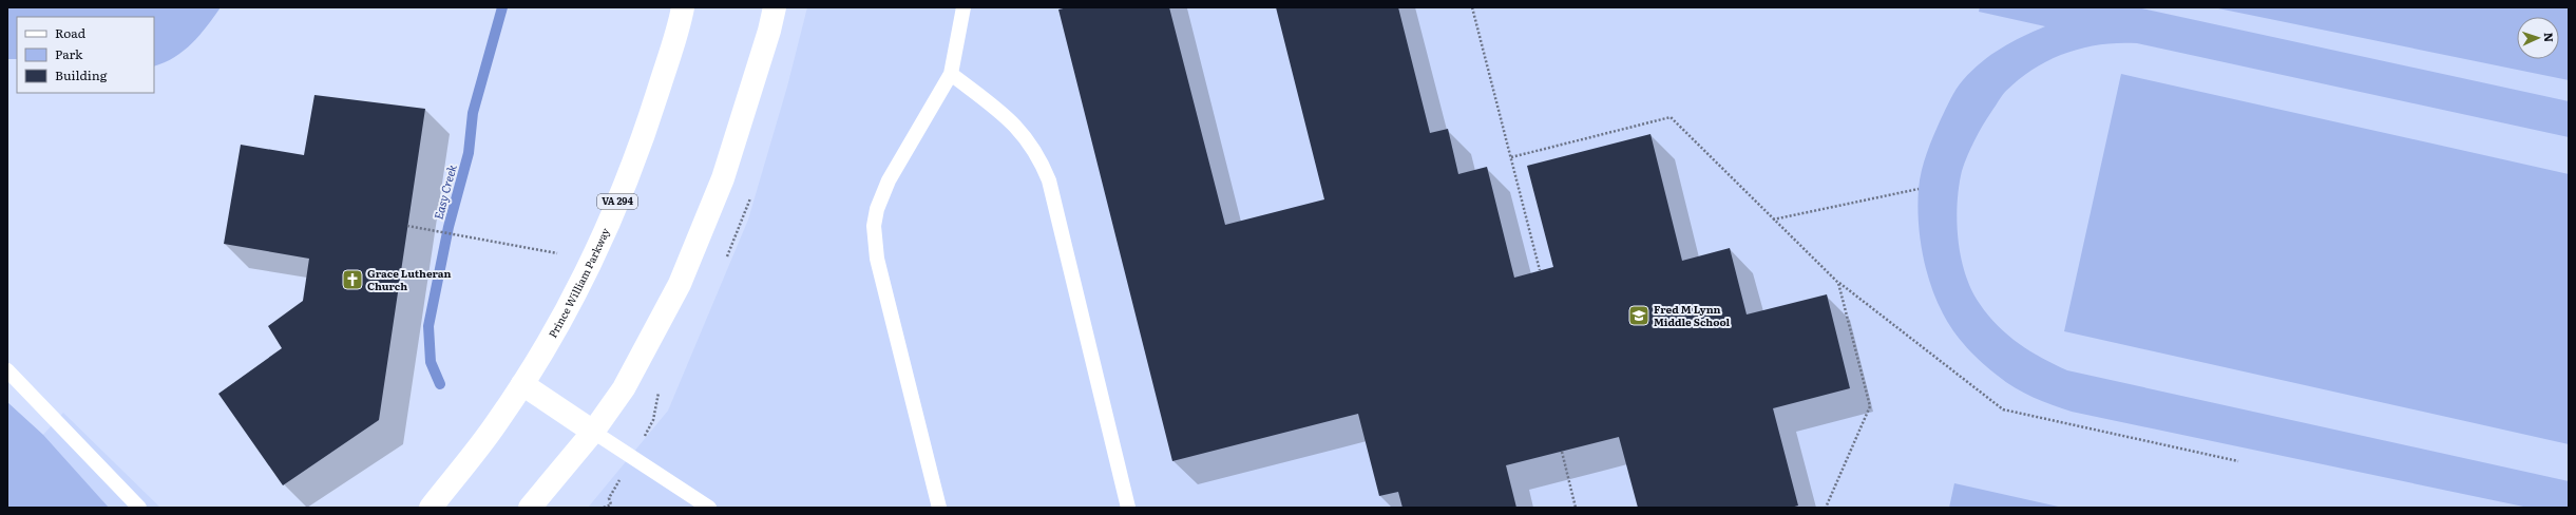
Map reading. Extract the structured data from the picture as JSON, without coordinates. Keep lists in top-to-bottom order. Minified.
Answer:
{"streets":{"main road":["VA 294","Prince William Parkway"]},"water":["Easy Creek"],"places":{"church":["Grace Lutheran Church"],"school or university":["Fred M Lynn Middle School"]},"legend":["Road","Park","Building"],"north":"right"}
